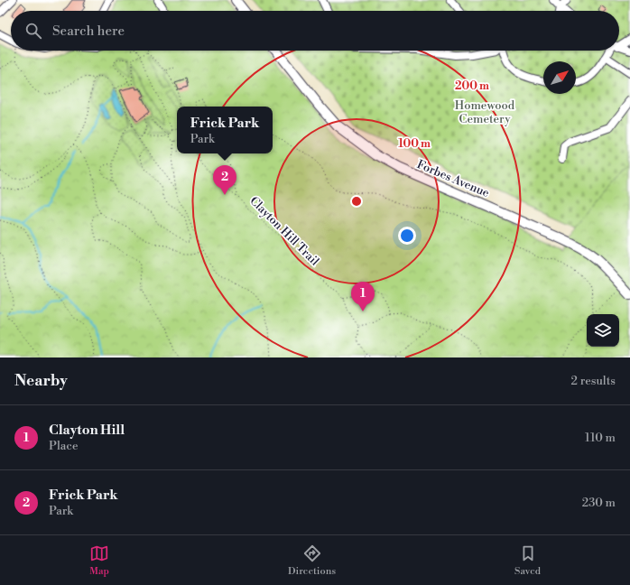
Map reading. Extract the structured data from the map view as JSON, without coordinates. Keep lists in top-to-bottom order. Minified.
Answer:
{"streets":{"main road":["Forbes Avenue"],"path":["Clayton Hill Trail"]},"parks":["Homewood Cemetery"],"north":"top right","page":{"search":"Search here","popup":["Frick Park","Park"],"pins":["2","1"],"heading":["Nearby","2 results"],"list":[{"mark":"1","name":"Clayton Hill","note":"Place","value":"110 m"},{"mark":"2","name":"Frick Park","note":"Park","value":"230 m"}],"nav":["Map","Directions","Saved"]},"rings":["200 m","100 m"]}
